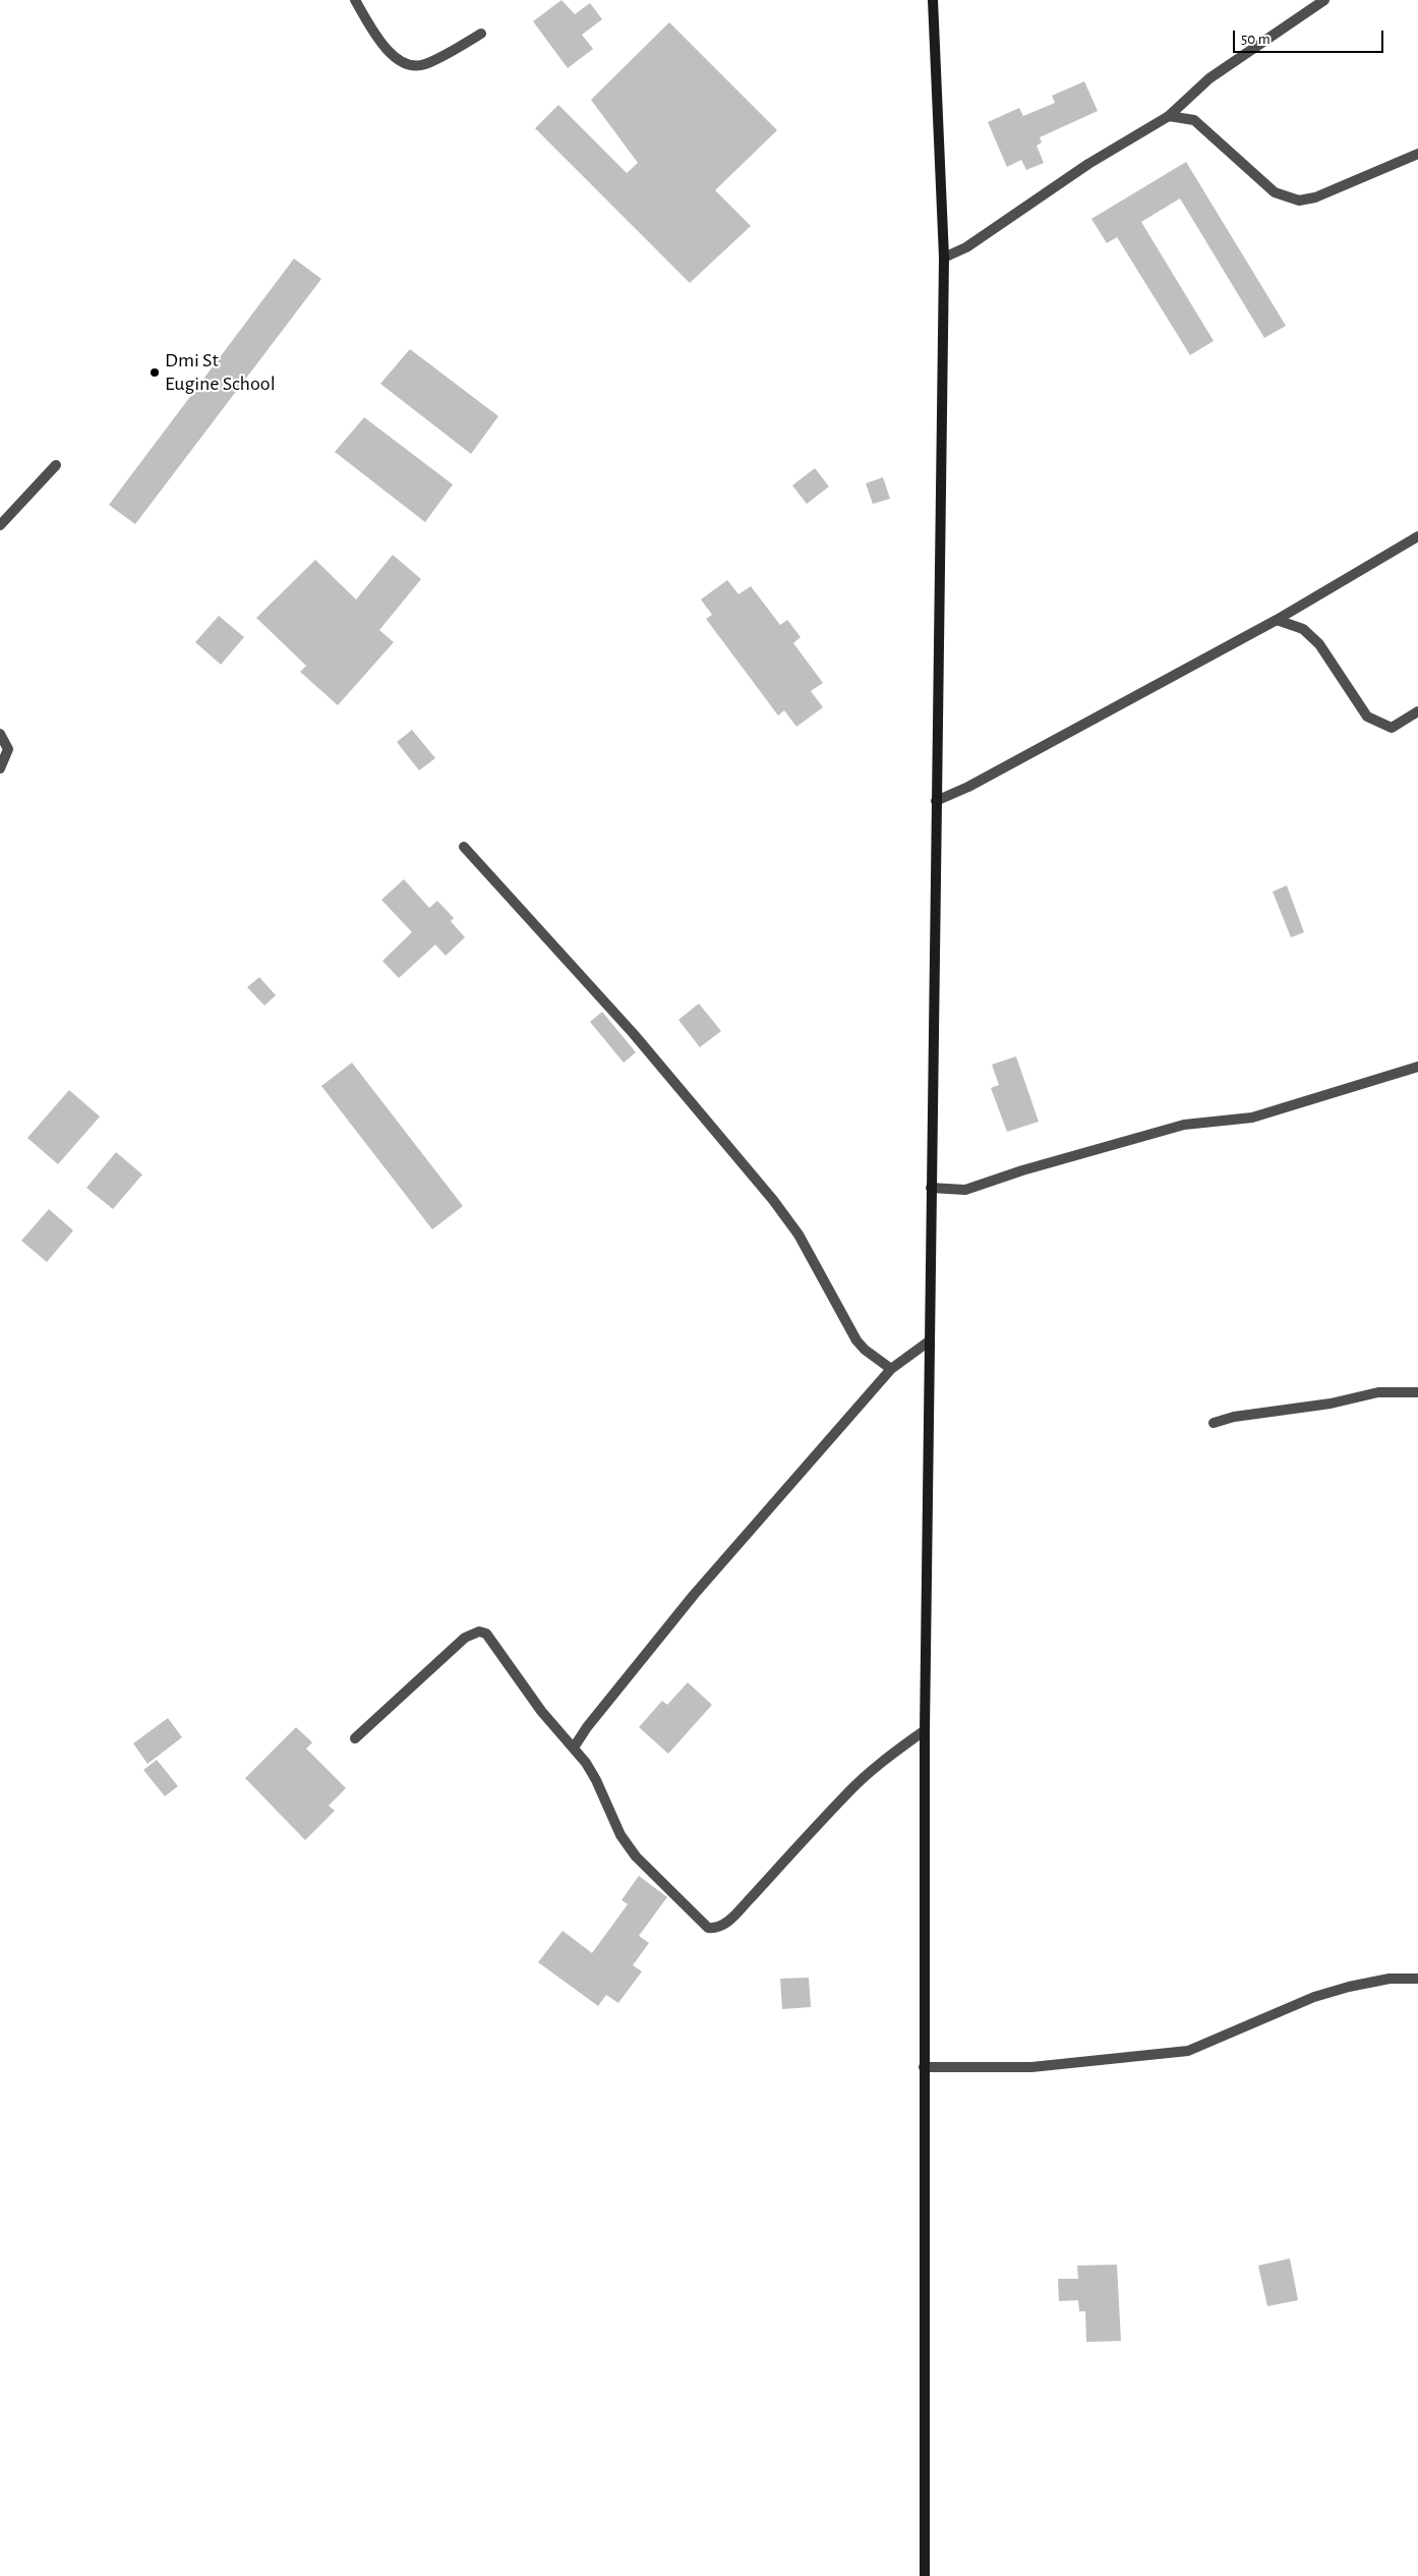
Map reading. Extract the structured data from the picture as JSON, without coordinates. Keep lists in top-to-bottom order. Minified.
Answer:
{"places":["Dmi St Eugine School"],"scale_bar":"50 m"}
